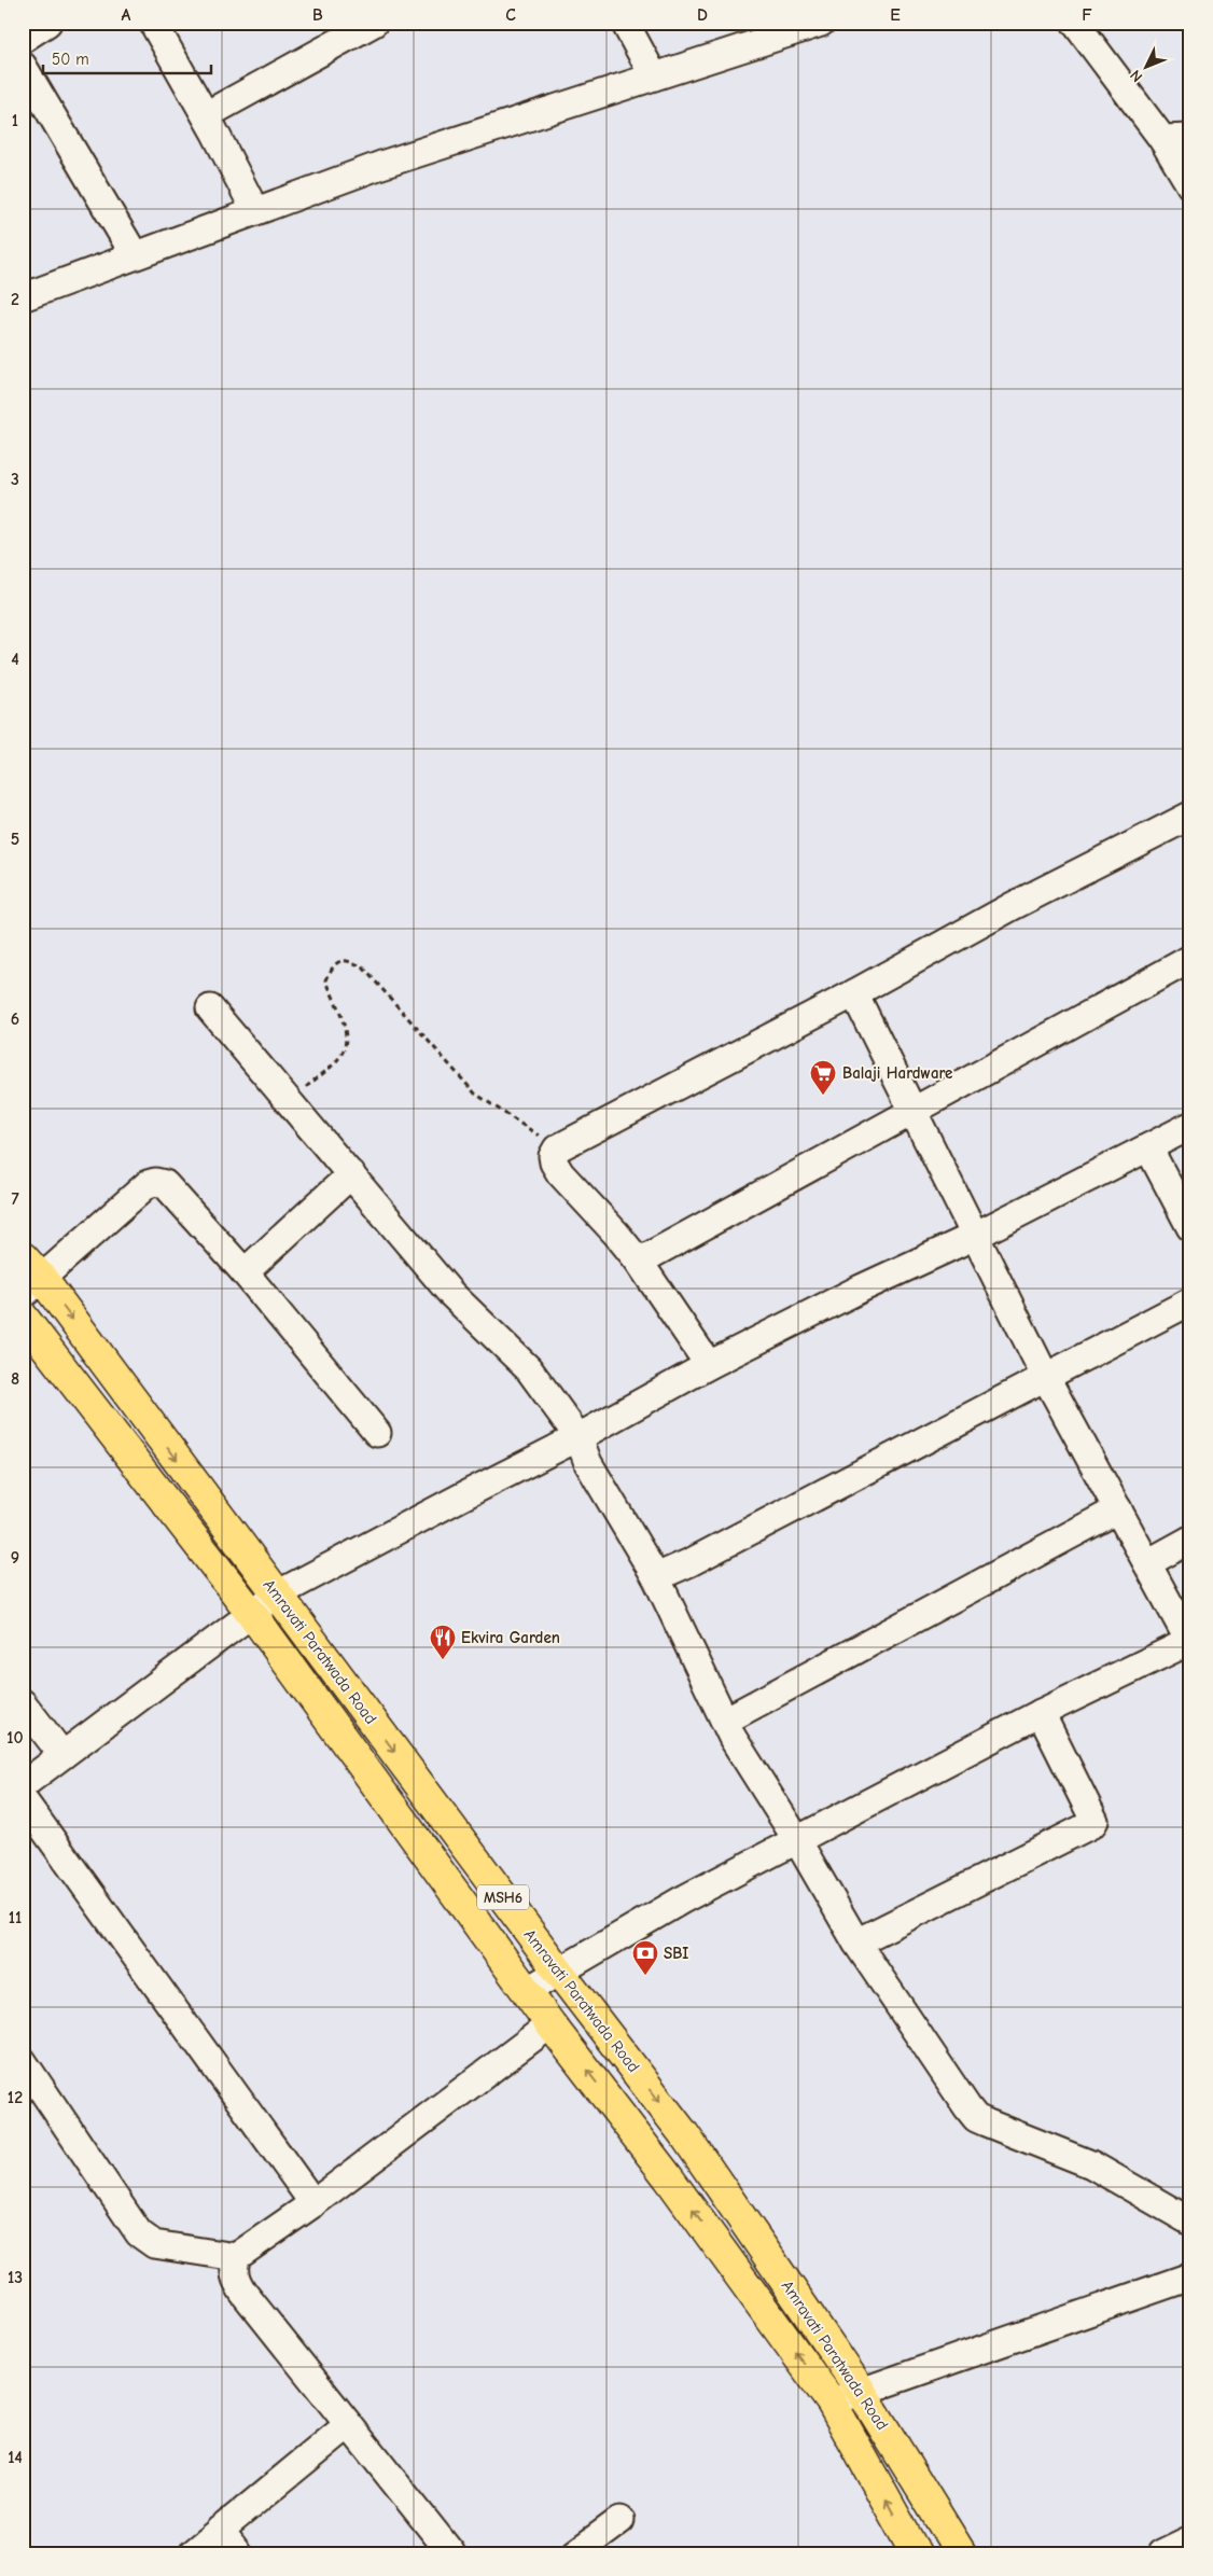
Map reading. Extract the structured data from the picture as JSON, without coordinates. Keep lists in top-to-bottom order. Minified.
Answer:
{"streets":{"main road":["Amravati Paratwada Road","MSH6"]},"places":{"supermarket":["Balaji Hardware"],"restaurant":["Ekvira Garden"],"bank":["SBI"]},"scale_bar":"50 m","north":"bottom left","grid":{"columns":["A","B","C","D","E","F"],"rows":["1","2","3","4","5","6","7","8","9","10","11","12","13","14"]}}
